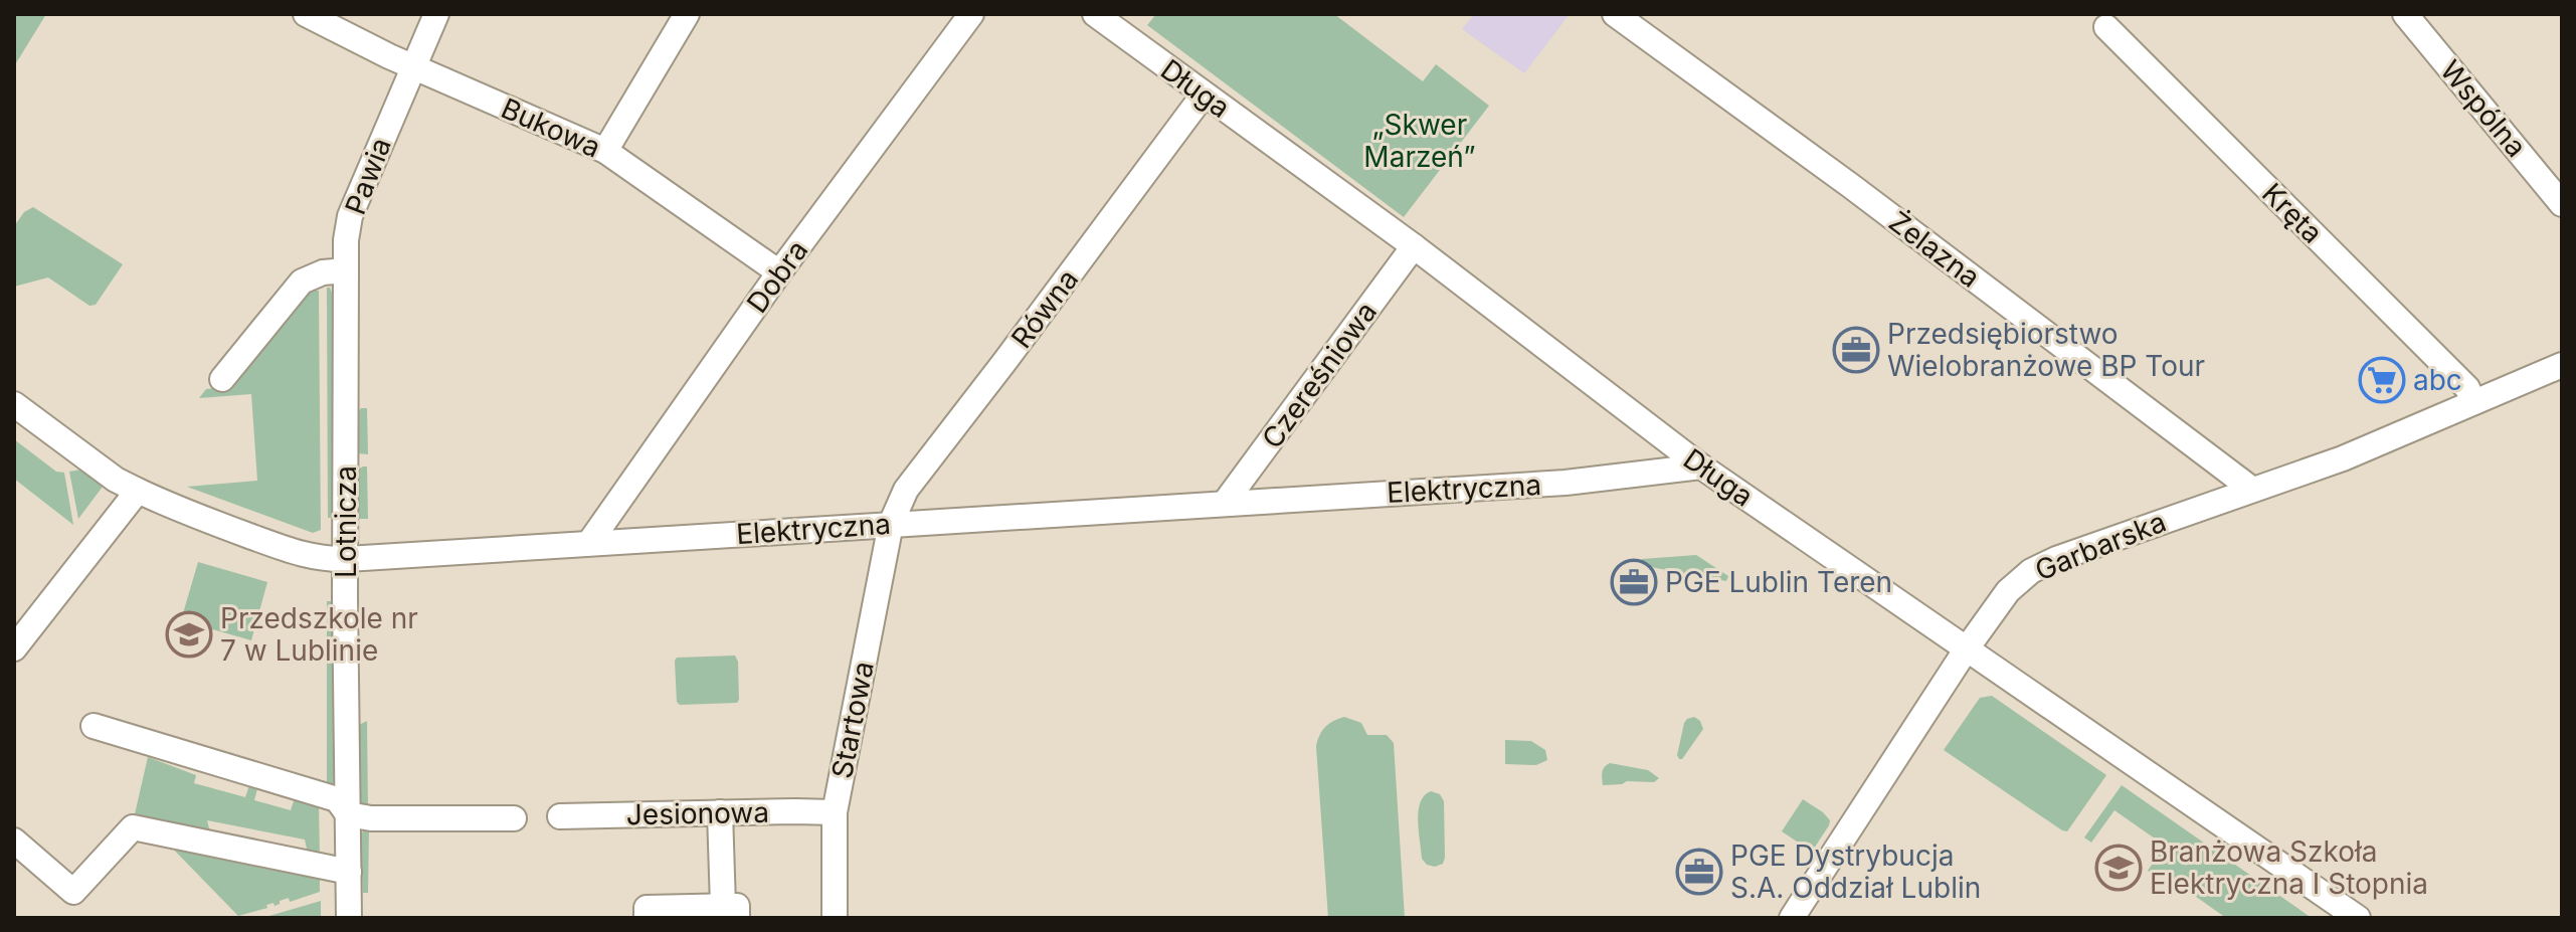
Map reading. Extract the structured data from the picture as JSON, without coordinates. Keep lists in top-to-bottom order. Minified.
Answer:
{"streets":{"street":["Długa","Wspólna","Bukowa","Pawia","Kręta","Żelazna","Dobra","Równa","Czereśniowa","Elektryczna","Lotnicza","Garbarska","Startowa","Jesionowa"]},"crossings":[["Długa","Równa"],["Długa","Czereśniowa"],["Długa","Elektryczna"],["Długa","Garbarska"],["Bukowa","Pawia"],["Bukowa","Dobra"],["Pawia","Lotnicza"],["Kręta","Garbarska"],["Żelazna","Garbarska"],["Dobra","Elektryczna"],["Równa","Elektryczna"],["Równa","Startowa"],["Czereśniowa","Elektryczna"],["Elektryczna","Lotnicza"],["Elektryczna","Startowa"],["Startowa","Jesionowa"]],"parks":["„Skwer Marzeń”"],"places":{"office":["Przedsiębiorstwo Wielobranżowe BP Tour","PGE Lublin Teren","PGE Dystrybucja S.A. Oddział Lublin"],"supermarket":["abc"],"school or university":["Przedszkole nr 7 w Lublinie","Branżowa Szkoła Elektryczna I Stopnia"]}}
